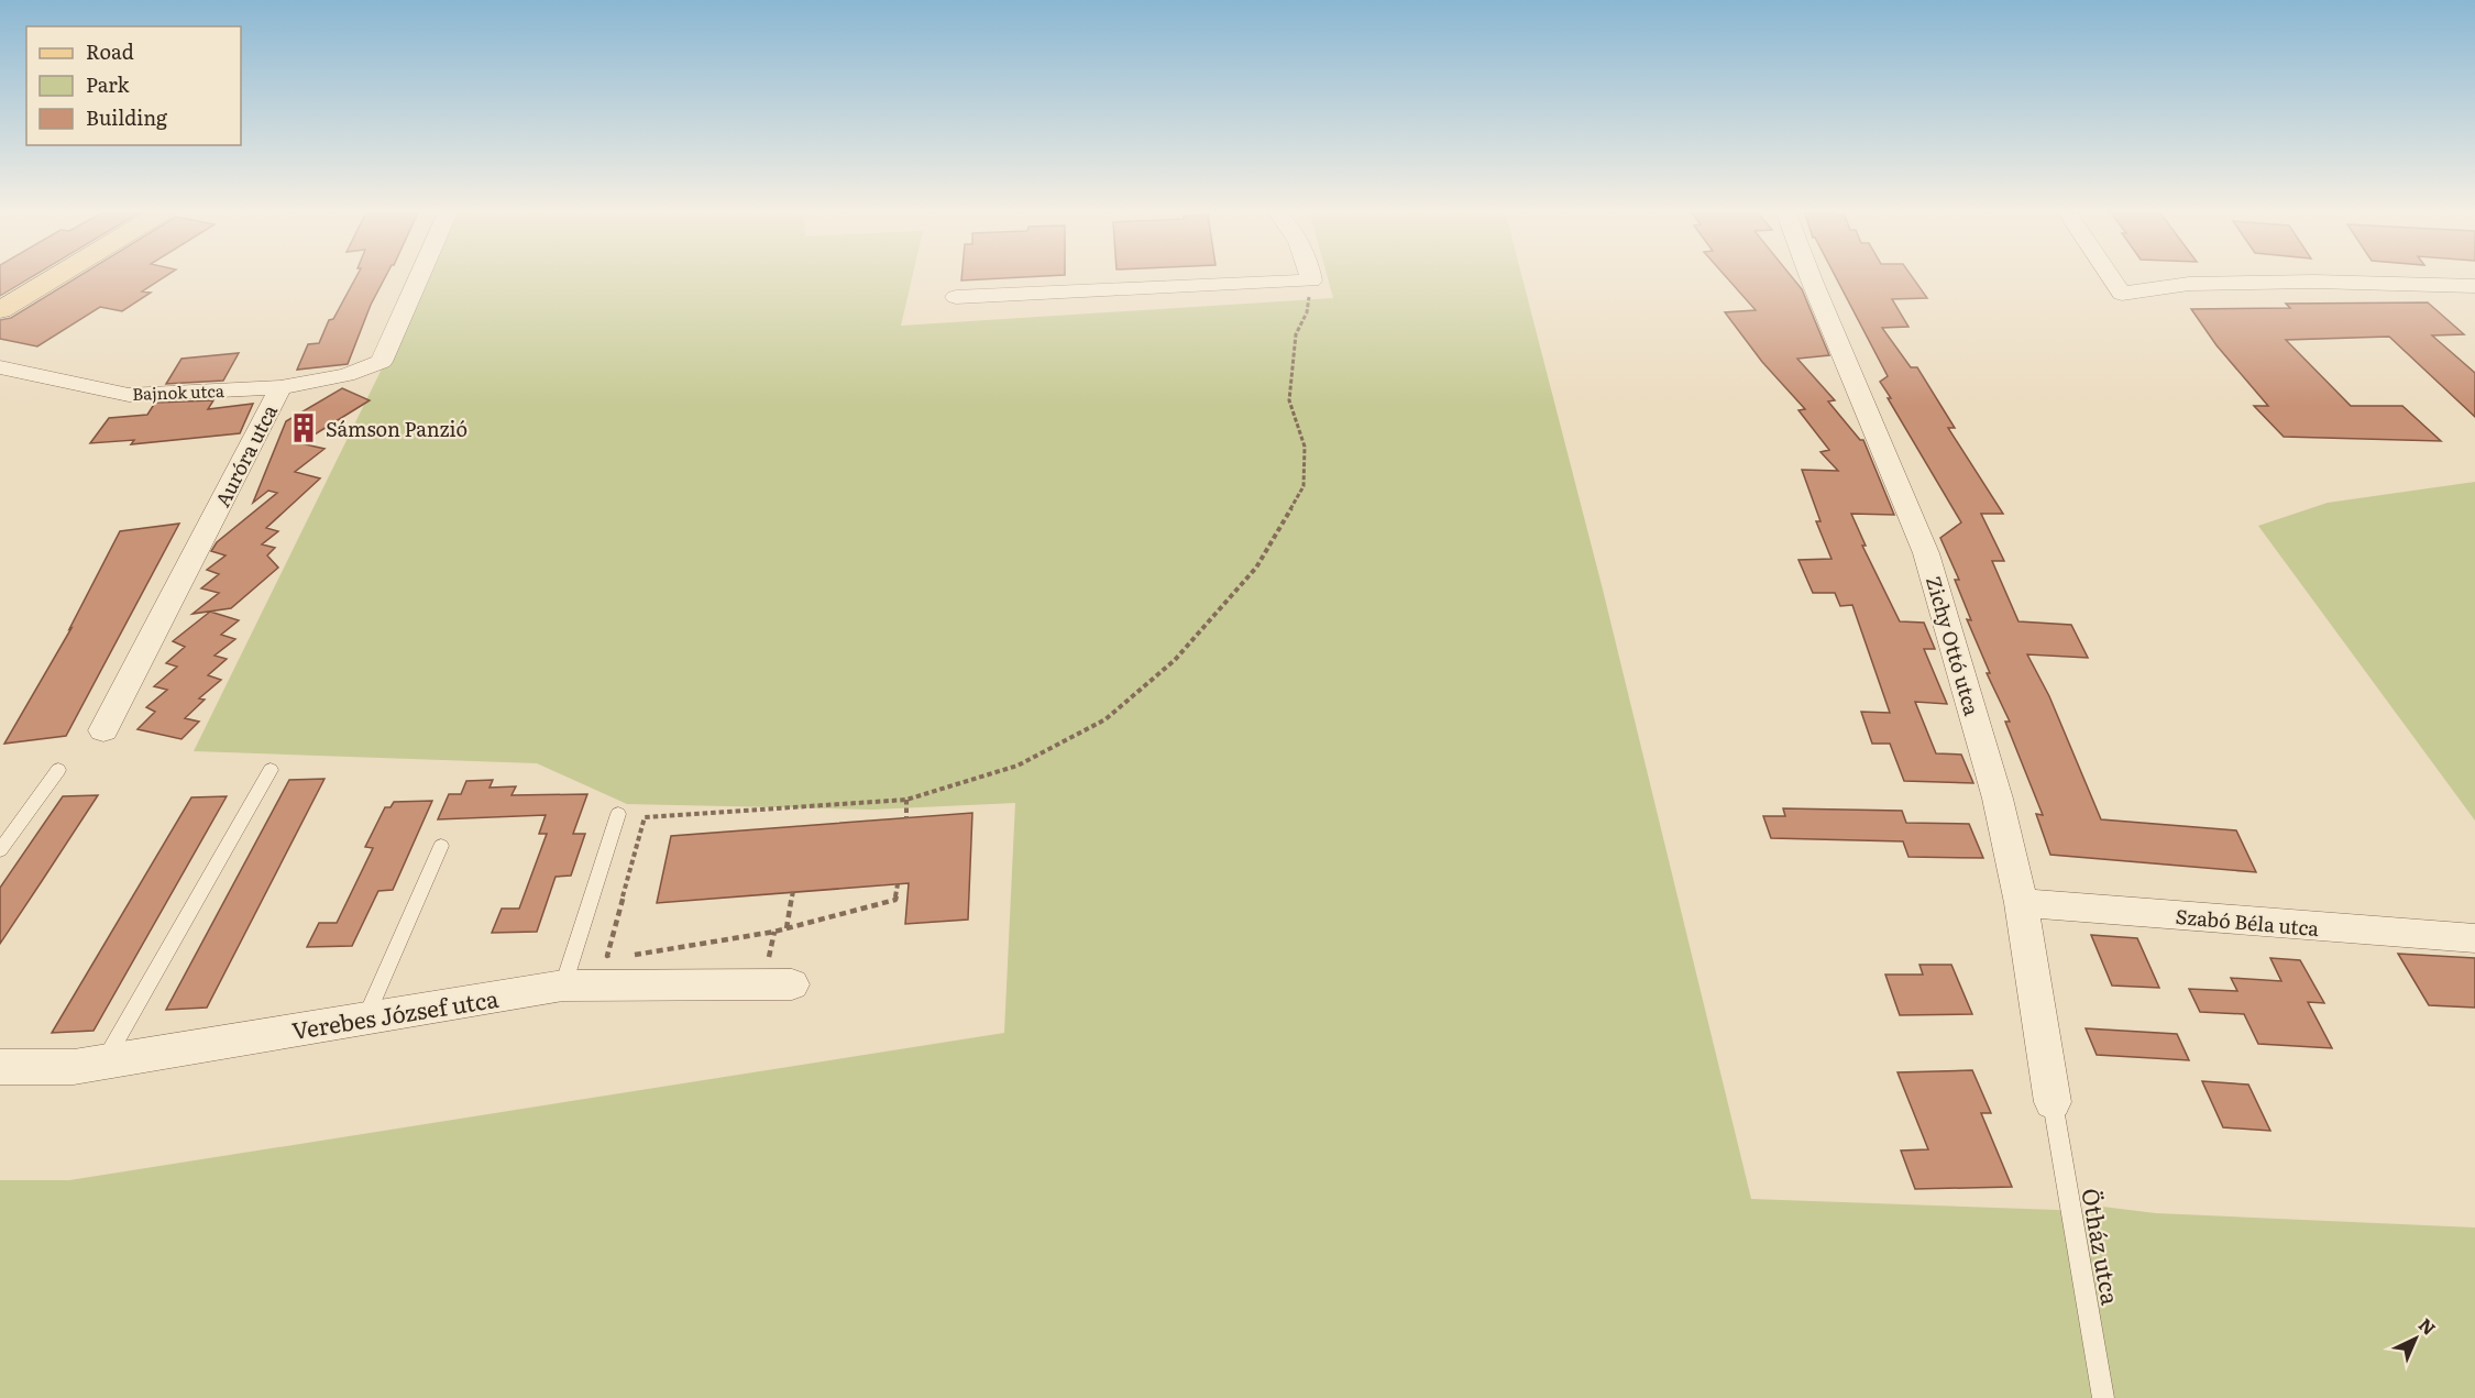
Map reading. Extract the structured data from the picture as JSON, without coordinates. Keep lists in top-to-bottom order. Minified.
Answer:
{"streets":{"street":["Bajnok utca","Auróra utca","Zichy Ottó utca","Szabó Béla utca","Verebes József utca"],"lane":["Ötház utca"]},"crossings":[["Bajnok utca","Auróra utca"],["Zichy Ottó utca","Szabó Béla utca"],["Zichy Ottó utca","Ötház utca"]],"places":{"building":["Sámson Panzió"]},"legend":["Road","Park","Building"],"north":"top right"}
